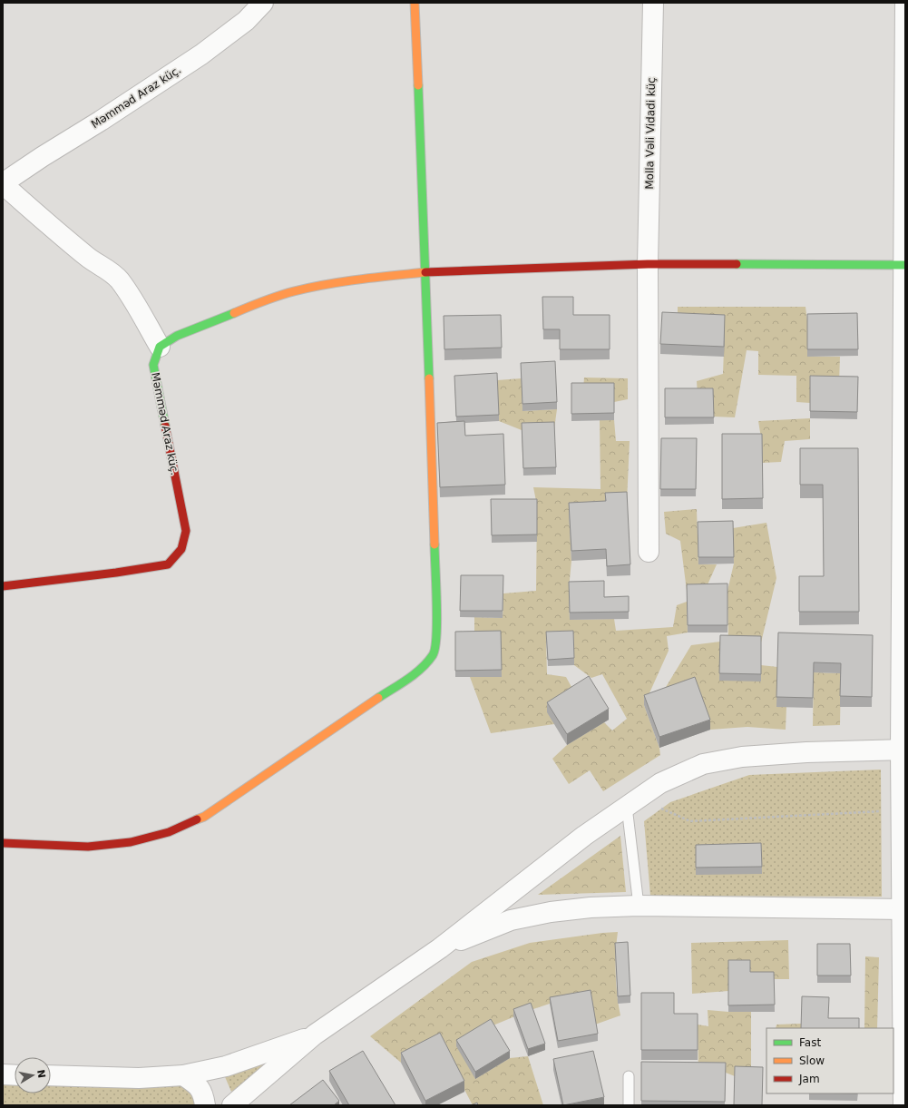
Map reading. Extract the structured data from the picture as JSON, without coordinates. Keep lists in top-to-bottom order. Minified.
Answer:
{"streets":{"street":["Məmməd Araz küç.","Molla Vəli Vidadi küç"]},"legend":["Fast","Slow","Jam"],"north":"right"}
